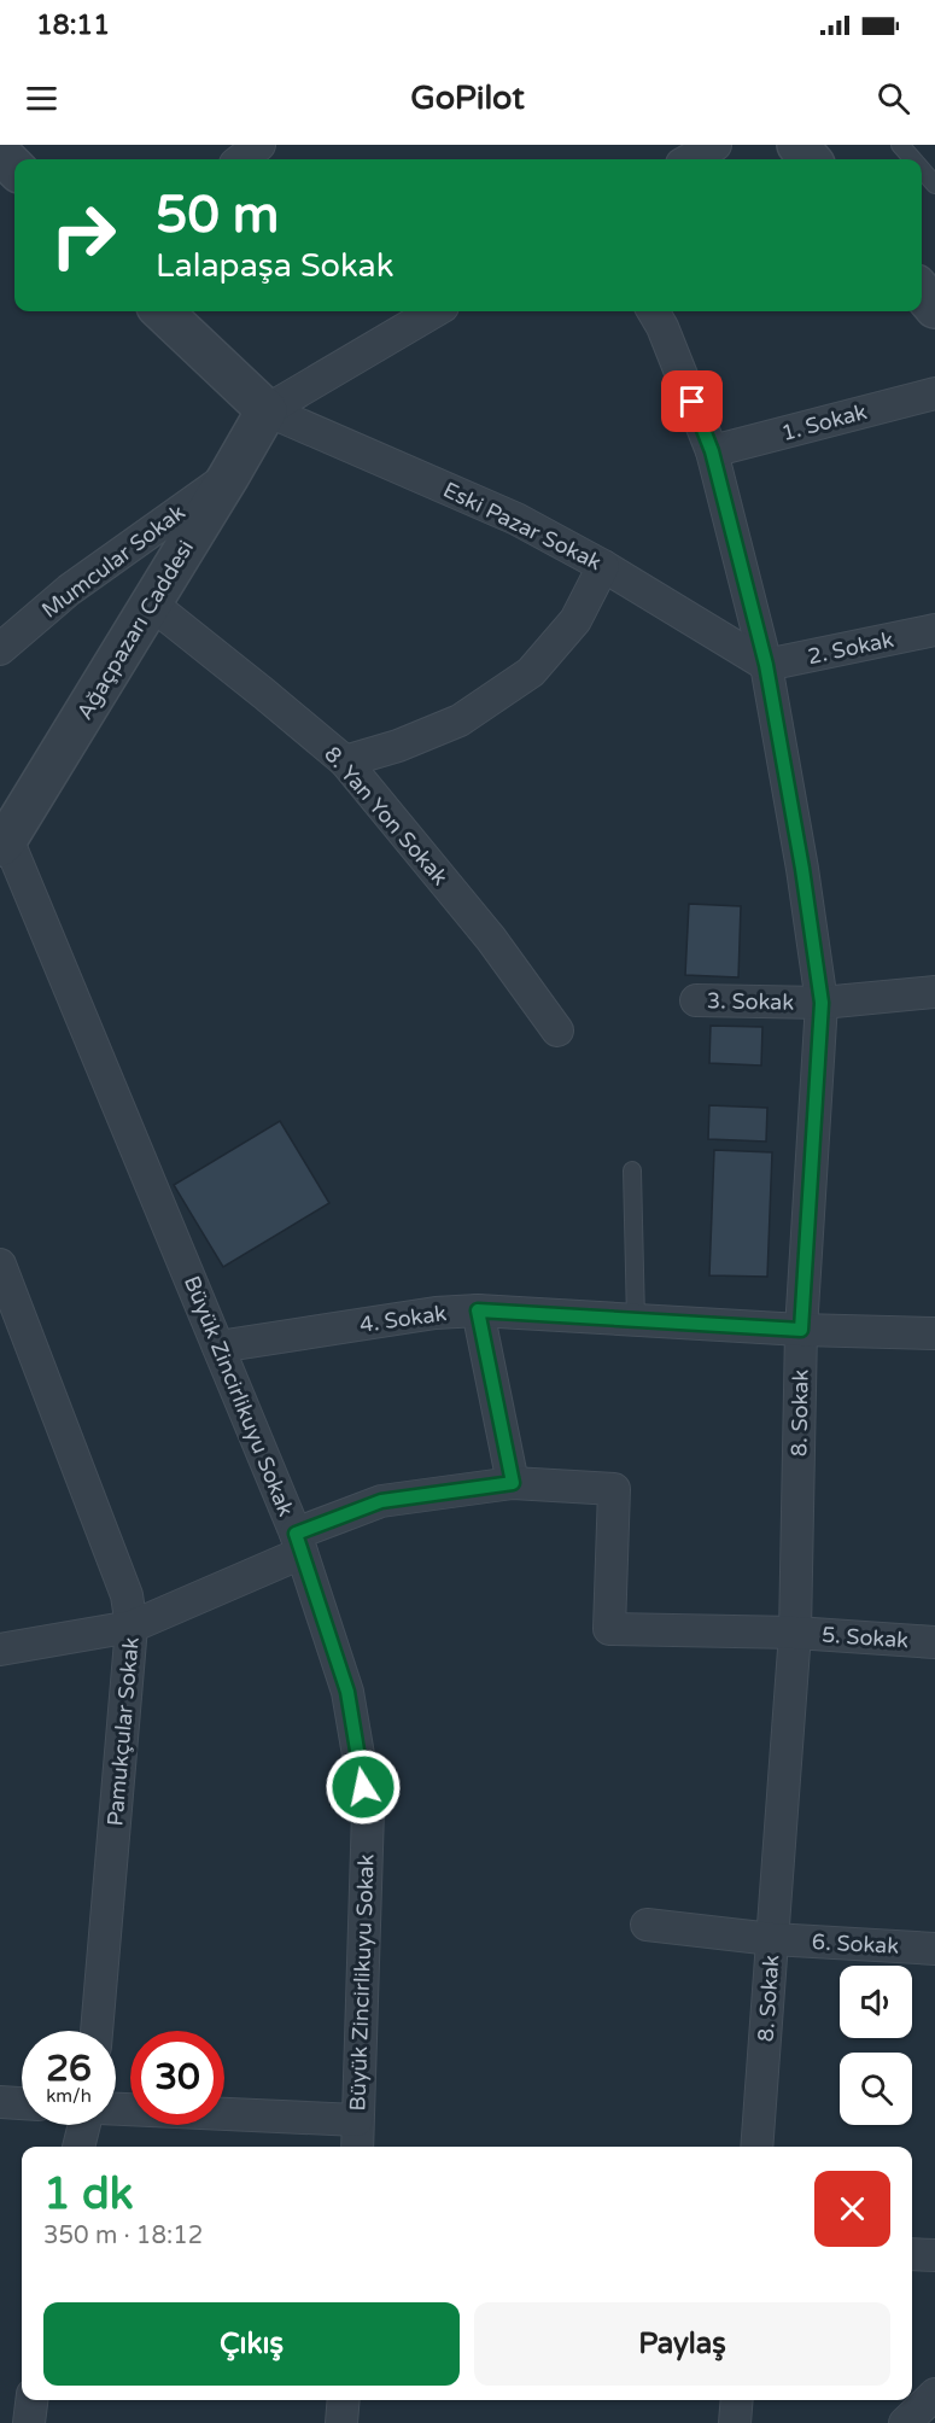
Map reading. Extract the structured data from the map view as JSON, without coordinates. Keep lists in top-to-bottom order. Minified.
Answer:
{"streets":{"street":["1. Sokak","Eski Pazar Sokak","Mumcular Sokak","Ağaçpazarı Caddesi","2. Sokak","8. Yan Yon Sokak","3. Sokak","4. Sokak","Büyük Zincirlikuyu Sokak","8. Sokak","5. Sokak","Pamukçular Sokak","6. Sokak"]},"crossings":[["1. Sokak","8. Sokak"],["Eski Pazar Sokak","Ağaçpazarı Caddesi"],["Eski Pazar Sokak","2. Sokak"],["Eski Pazar Sokak","8. Sokak"],["Mumcular Sokak","Ağaçpazarı Caddesi"],["Ağaçpazarı Caddesi","8. Yan Yon Sokak"],["Ağaçpazarı Caddesi","Büyük Zincirlikuyu Sokak"],["2. Sokak","8. Sokak"],["3. Sokak","8. Sokak"],["4. Sokak","Büyük Zincirlikuyu Sokak"],["4. Sokak","8. Sokak"],["8. Sokak","5. Sokak"],["8. Sokak","6. Sokak"]],"page":{"status":"18:11","header":"GoPilot","turn":["50 m","Lalapaşa Sokak"],"speed":"26 km/h","limit":"30","heading":["1 dk","350 m · 18:12"],"buttons":["Çıkış","Paylaş"]}}
